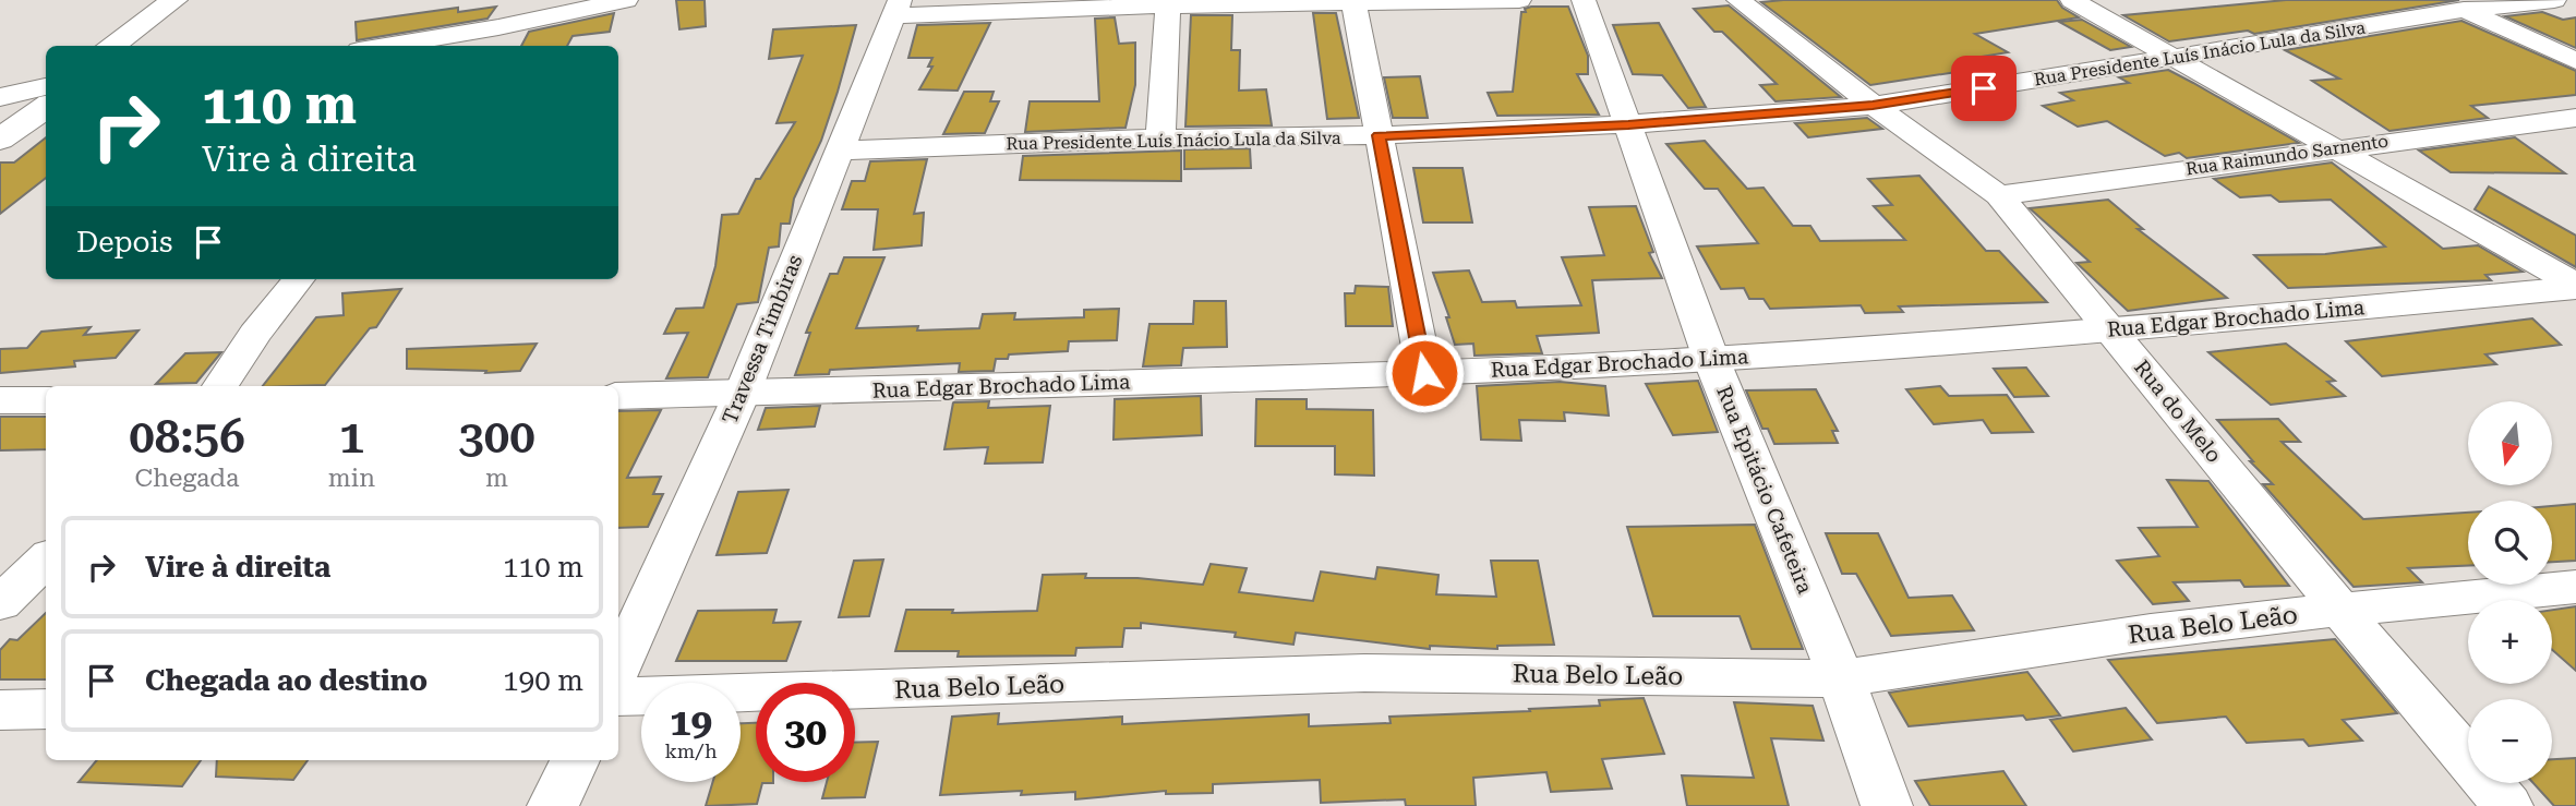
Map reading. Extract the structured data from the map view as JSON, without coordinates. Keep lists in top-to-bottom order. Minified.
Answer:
{"streets":{"main road":["Rua Edgar Brochado Lima"],"street":["Rua Presidente Luís Inácio Lula da Silva","Rua Raimundo Sarnento","Travessa Timbiras","Rua do Melo","Rua Epitácio Cafeteira","Rua Belo Leão"]},"crossings":[["Rua Presidente Luís Inácio Lula da Silva","Travessa Timbiras"],["Rua Presidente Luís Inácio Lula da Silva","Rua do Melo"],["Rua Presidente Luís Inácio Lula da Silva","Rua Epitácio Cafeteira"],["Rua Raimundo Sarnento","Rua do Melo"],["Rua Edgar Brochado Lima","Travessa Timbiras"],["Rua Edgar Brochado Lima","Rua do Melo"],["Rua Edgar Brochado Lima","Rua Epitácio Cafeteira"],["Rua do Melo","Rua Belo Leão"],["Rua Epitácio Cafeteira","Rua Belo Leão"]],"north":"bottom","page":{"turn":["110 m","Vire à direita"],"then":"Depois","eta":["08:56","Chegada","1","min","300","m"],"map_buttons":["+","−"],"list":[{"name":"Vire à direita","value":"110 m"},{"name":"Chegada ao destino","value":"190 m"}],"speed":"19 km/h","limit":"30"}}
